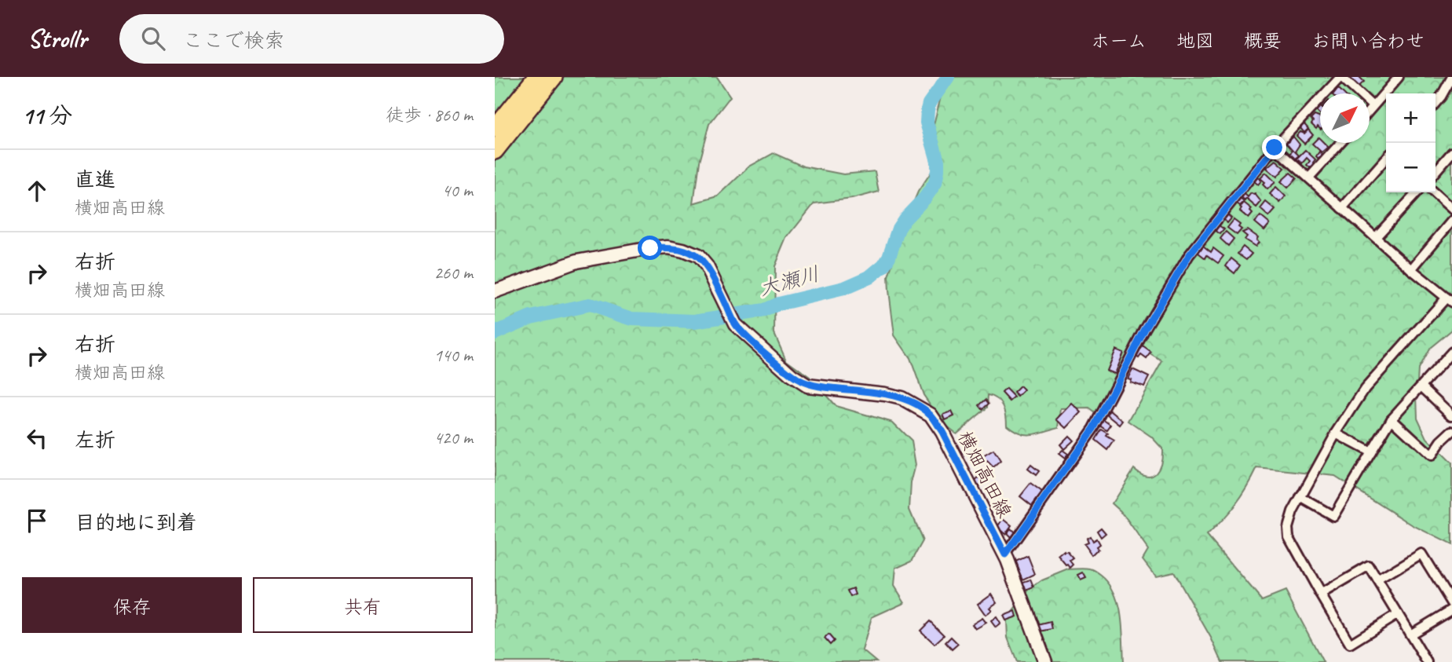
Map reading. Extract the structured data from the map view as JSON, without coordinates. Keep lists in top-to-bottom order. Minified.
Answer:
{"streets":{"main road":["横畑高田線"]},"water":["大瀬川"],"north":"top right","page":{"header":"Strollr","search":"ここで検索","nav":["ホーム","地図","概要","お問い合わせ"],"heading":["11 分","徒歩 · 860 m"],"map_buttons":["+","−"],"list":[["直進","横畑高田線","40 m"],["右折","横畑高田線","260 m"],["右折","横畑高田線","140 m"],["左折","420 m"],"目的地に到着"],"buttons":["保存","共有"]}}
